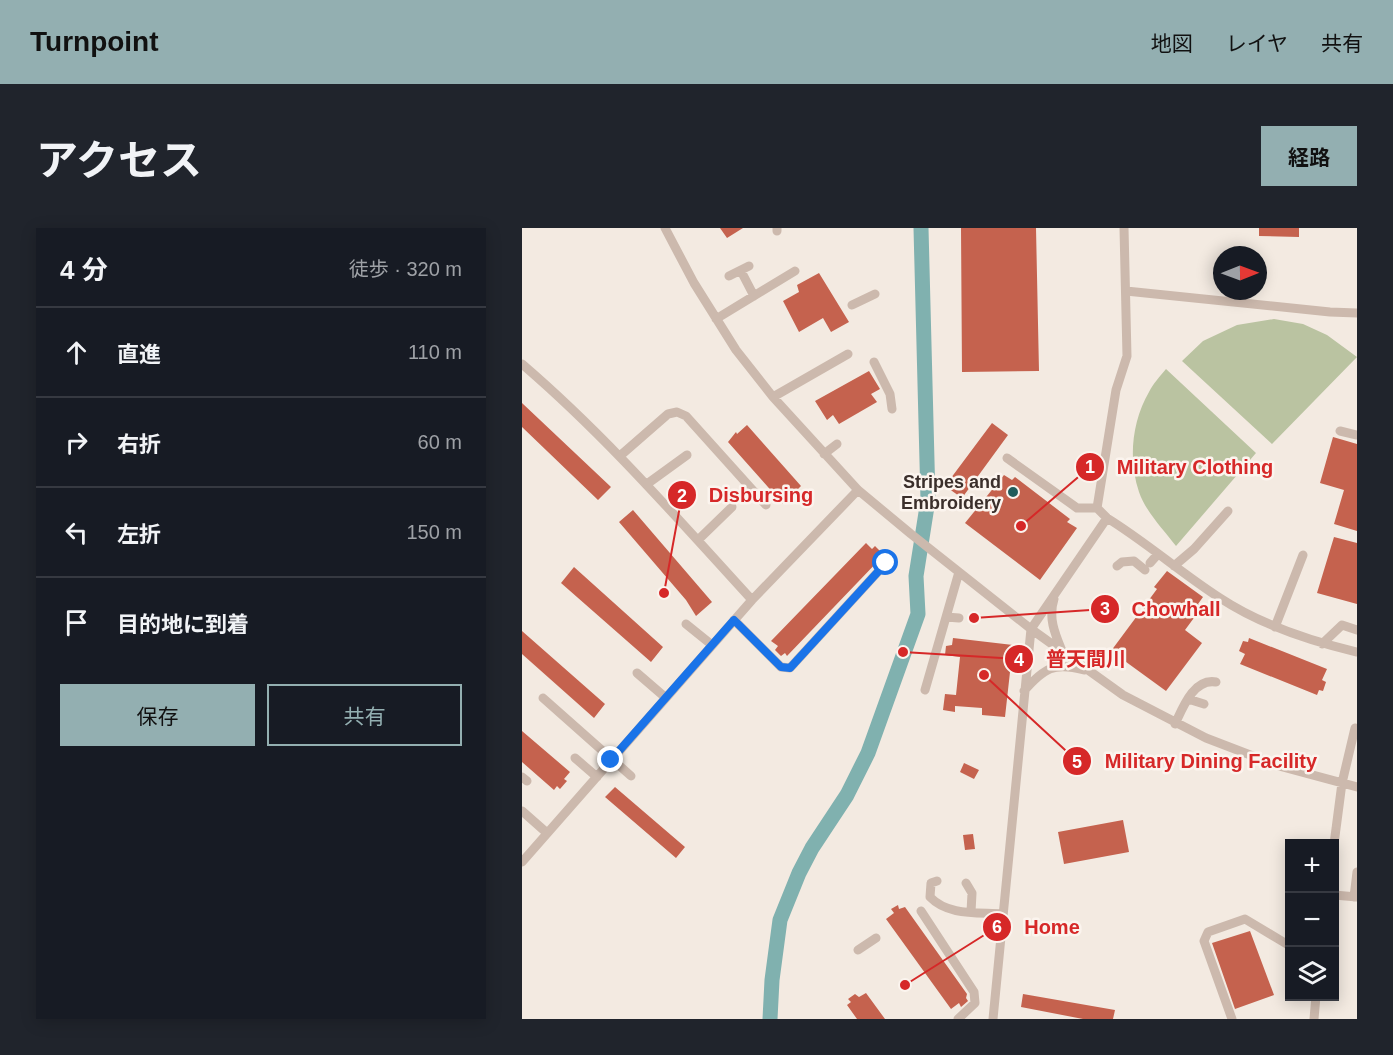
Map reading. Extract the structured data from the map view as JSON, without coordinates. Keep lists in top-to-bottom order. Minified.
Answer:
{"places":["Stripes and Embroidery","Military Clothing","Disbursing","Chowhall","普天間川","Military Dining Facility","Home"],"north":"right","page":{"header":"Turnpoint","nav":["地図","レイヤ","共有"],"title":"アクセス","buttons":["経路",["保存","共有"]],"heading":["4 分","徒歩 · 320 m"],"list":[["直進","110 m"],["右折","60 m"],["左折","150 m"],"目的地に到着"],"map_buttons":["+","−"]}}
